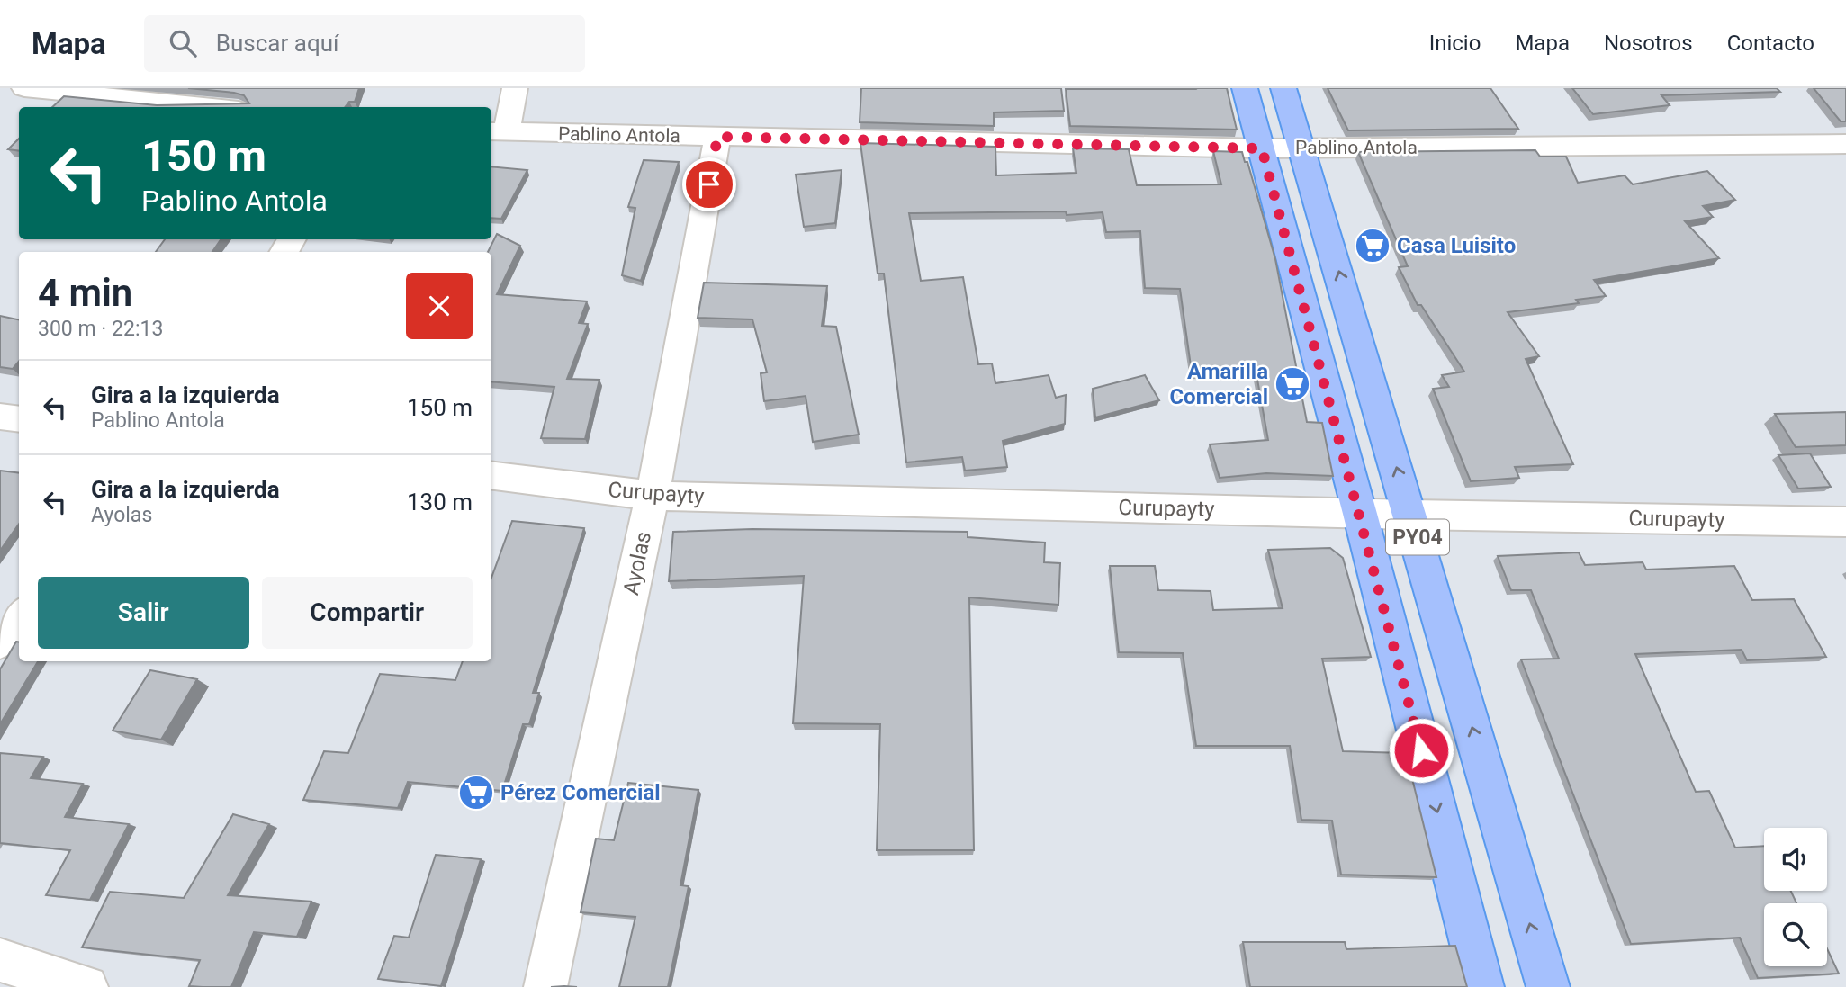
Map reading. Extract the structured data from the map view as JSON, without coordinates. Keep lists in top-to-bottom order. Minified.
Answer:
{"streets":{"main road":["PY04"],"street":["Pablino Antola","Curupayty","Ayolas"]},"crossings":[["Pablino Antola","PY04"],["Pablino Antola","Ayolas"],["Curupayty","PY04"],["Curupayty","Ayolas"]],"places":{"supermarket":["Casa Luisito","Amarilla Comercial","Pérez Comercial"]},"page":{"header":"Mapa","search":"Buscar aquí","nav":["Inicio","Mapa","Nosotros","Contacto"],"turn":["150 m","Pablino Antola"],"heading":["4 min","300 m · 22:13"],"list":[{"name":"Gira a la izquierda","note":"Pablino Antola","value":"150 m"},{"name":"Gira a la izquierda","note":"Ayolas","value":"130 m"}],"buttons":["Salir","Compartir"]}}
